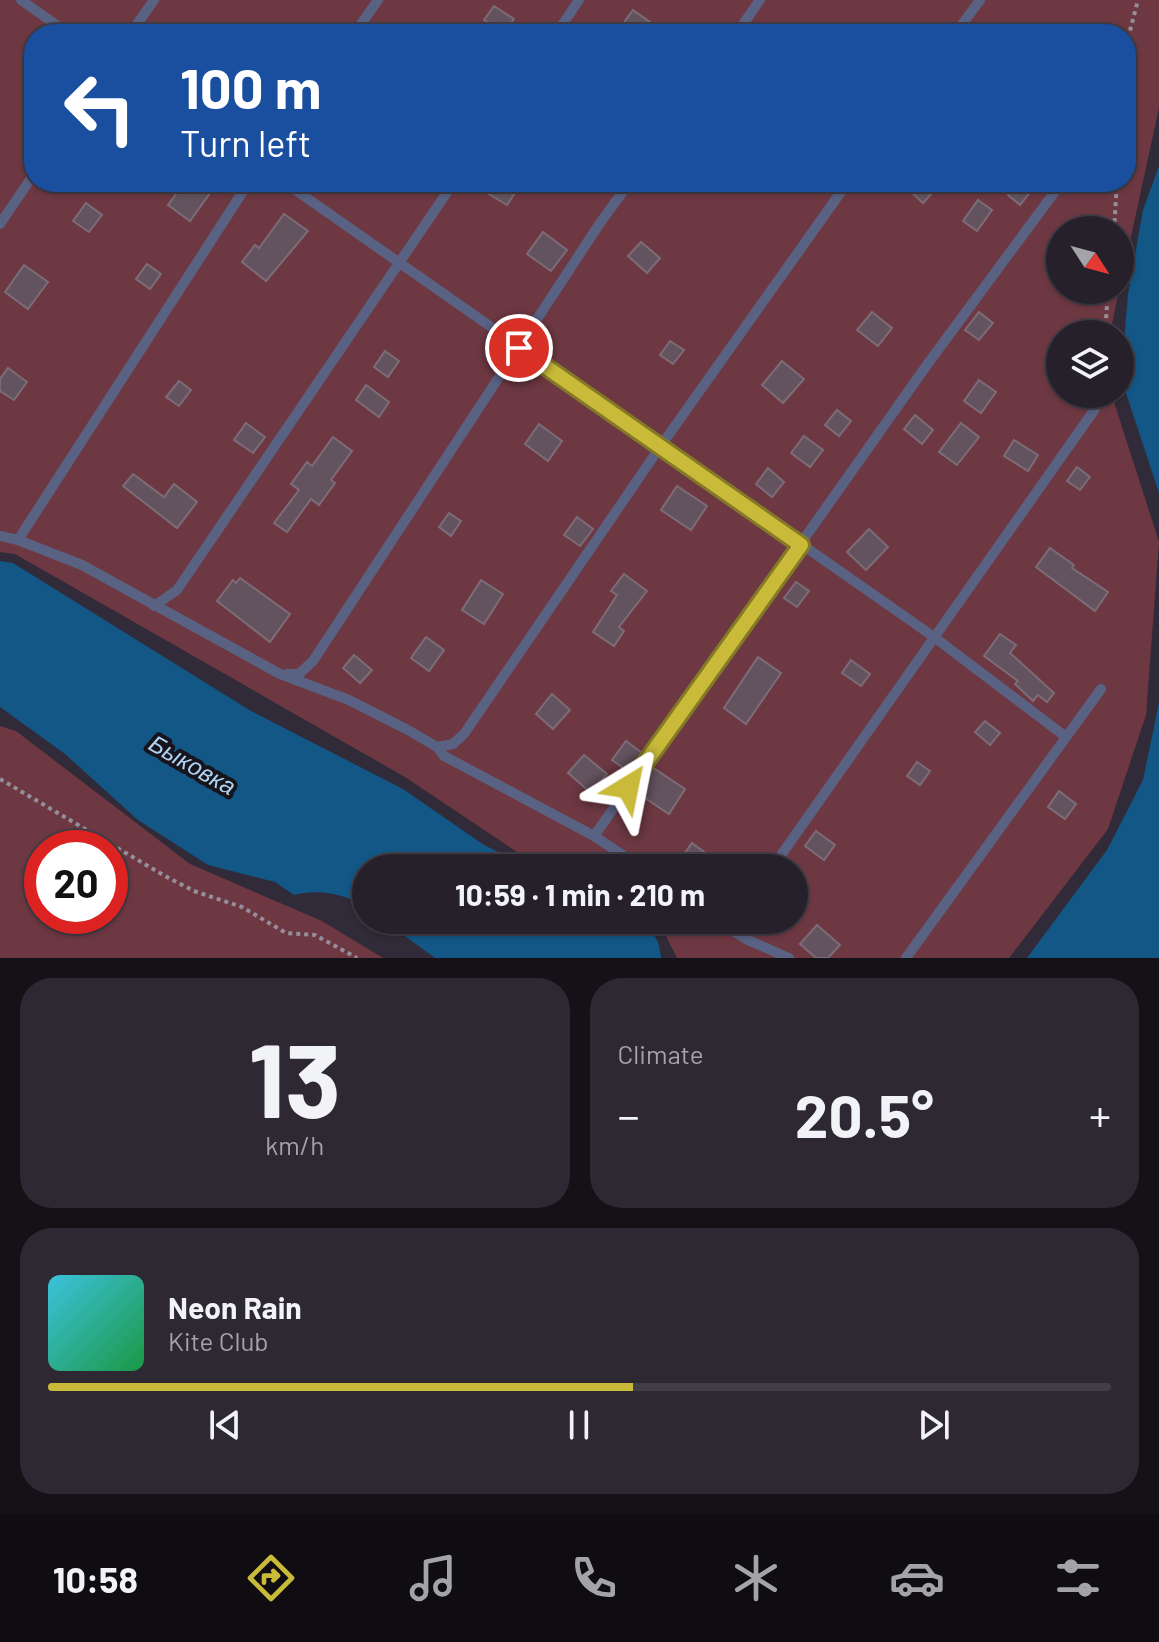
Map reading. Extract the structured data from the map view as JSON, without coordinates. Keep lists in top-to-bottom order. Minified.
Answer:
{"water":["Быковка"],"north":"bottom right","page":{"turn":["100 m","Turn left"],"limit":"20","trip":"10:59 · 1 min · 210 m","tile":[["13","km/h"],"Climate"],"heat":["−","20.5°","+"],"song":["Neon Rain","Kite Club"],"tabs":"10:58"}}
